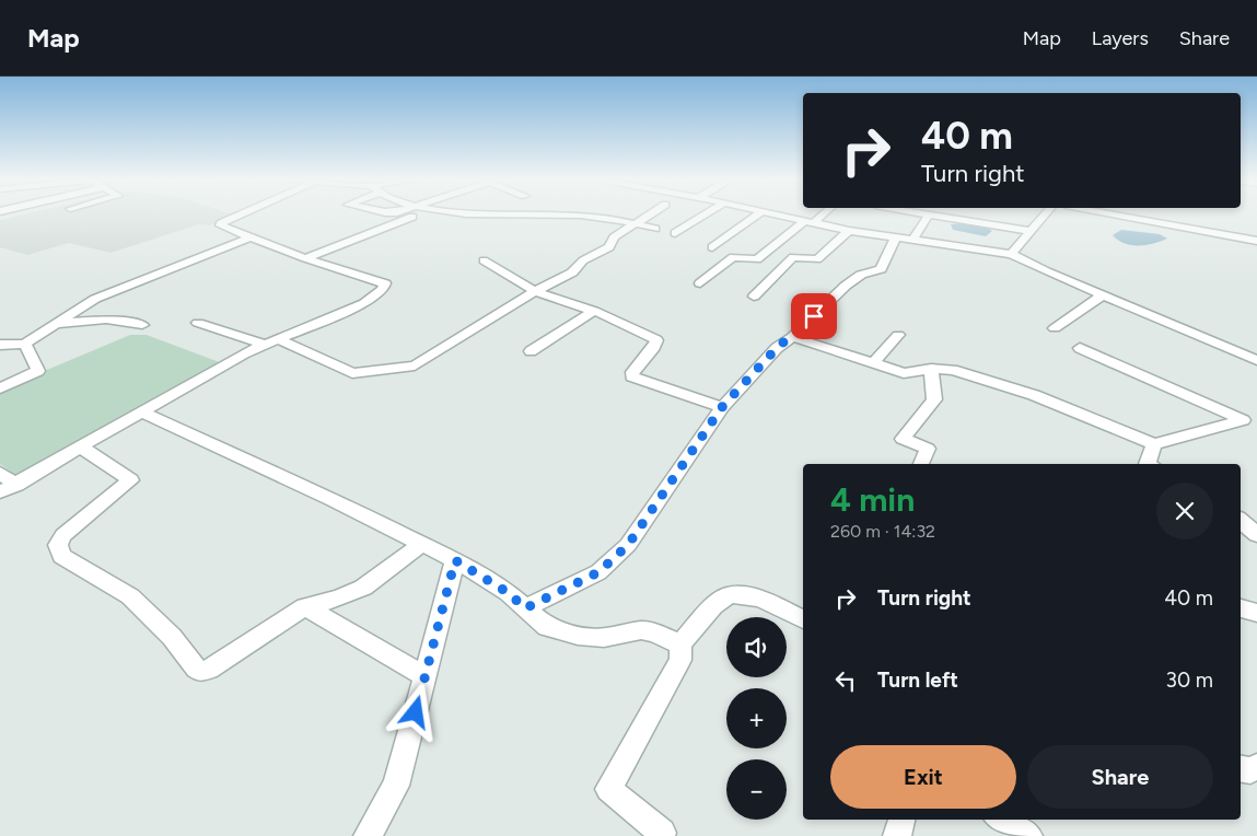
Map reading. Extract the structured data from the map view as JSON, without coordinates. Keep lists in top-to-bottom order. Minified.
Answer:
{"page":{"header":"Map","nav":["Map","Layers","Share"],"turn":["40 m","Turn right"],"heading":["4 min","260 m · 14:32"],"list":[{"name":"Turn right","value":"40 m"},{"name":"Turn left","value":"30 m"}],"map_buttons":["+","−"],"buttons":["Exit","Share"]}}
